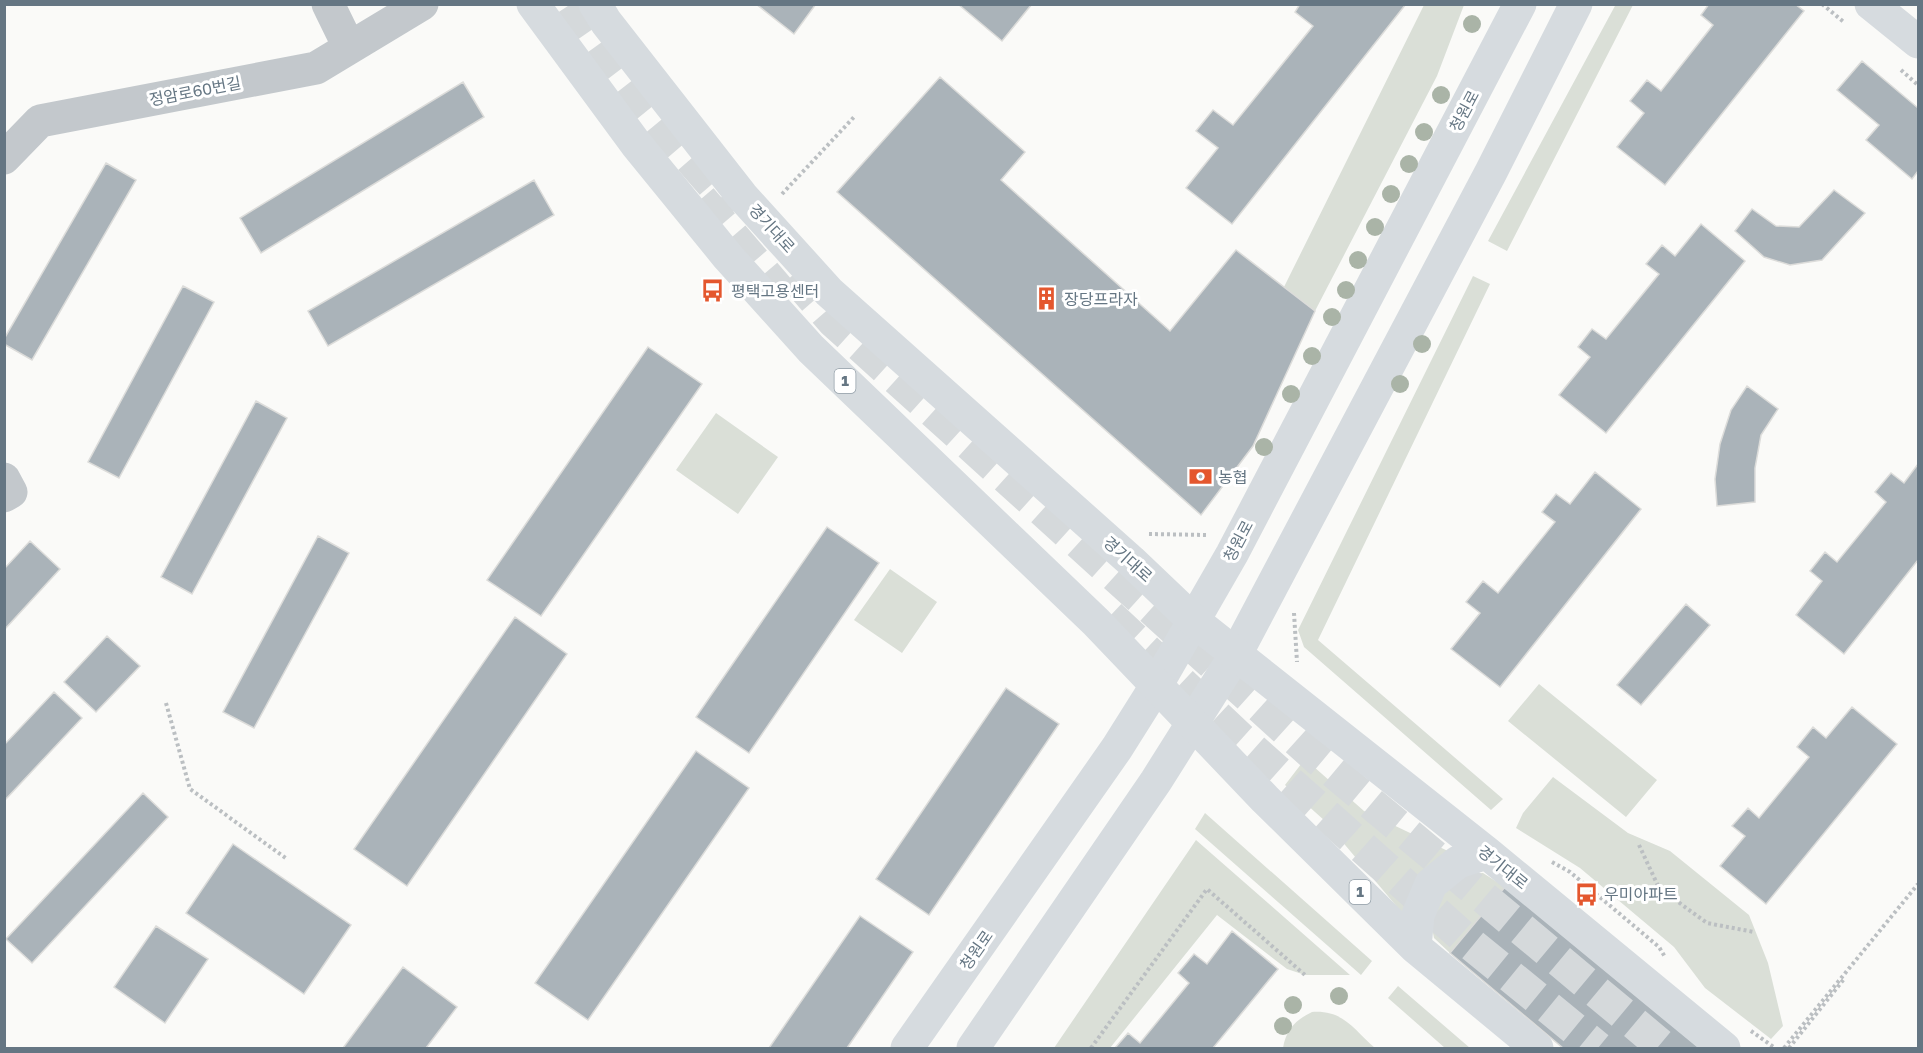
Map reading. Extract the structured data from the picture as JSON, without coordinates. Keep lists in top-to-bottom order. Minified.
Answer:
{"streets":{"main road":["청원로","경기대로","1"],"street":["정암로60번길"]},"crossings":[["청원로","경기대로"],["청원로","1"]],"places":{"bus stop":["평택고용센터","우미아파트"],"building":["장당프라자"],"bank":["농협"]}}
